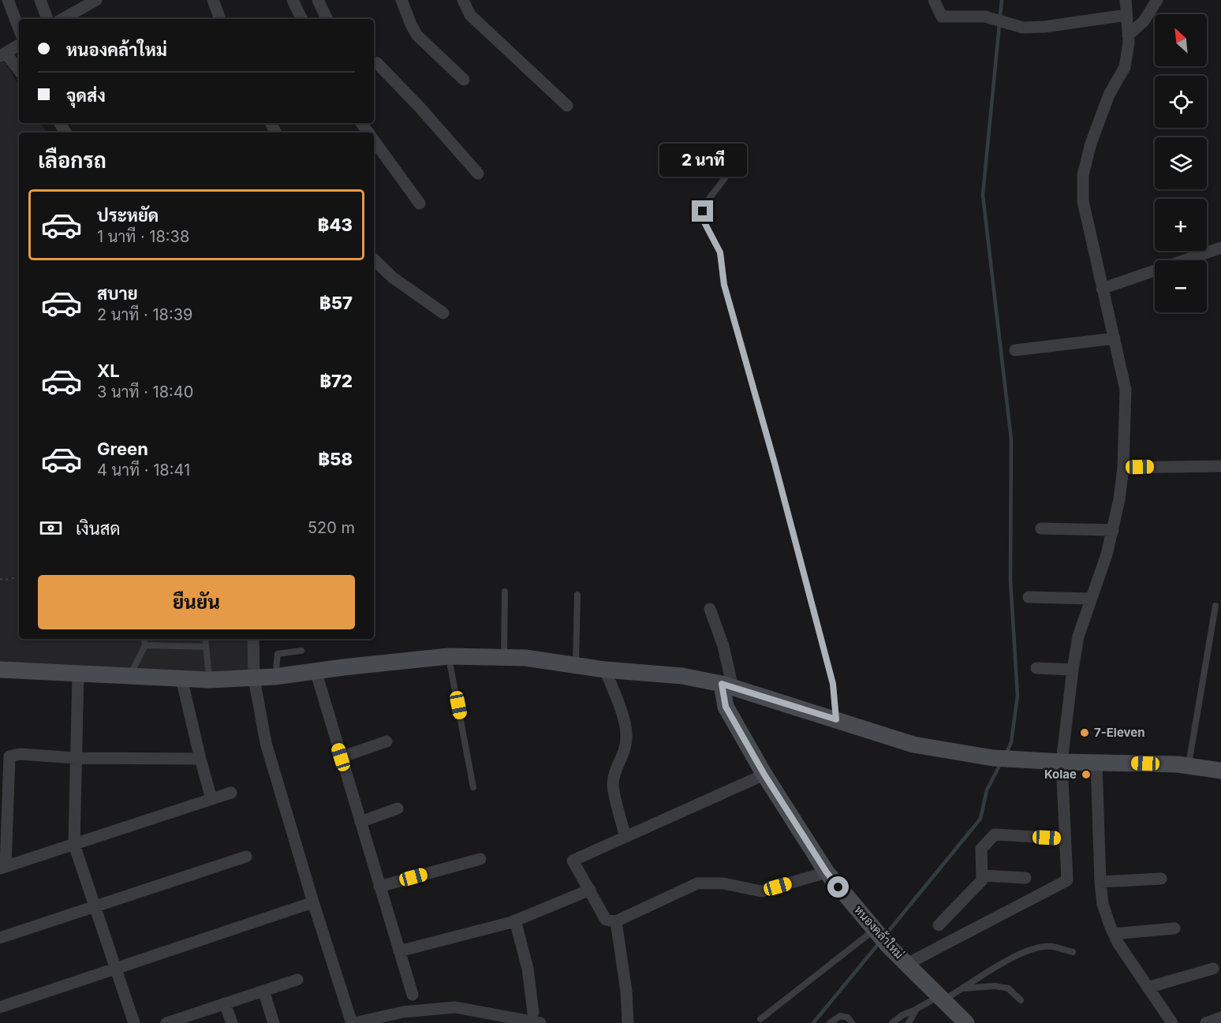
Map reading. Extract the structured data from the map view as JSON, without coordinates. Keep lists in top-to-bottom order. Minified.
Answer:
{"streets":{"main road":["หนองคล้าใหม่"]},"places":["7-Eleven","Kolae"],"north":"top left","page":{"map_buttons":["+","−"],"banner":["หนองคล้าใหม่","จุดส่ง"],"heading":"เลือกรถ","bubble":"2 นาที","list":[{"name":"ประหยัด","note":"1 นาที · 18:38","value":"฿43"},{"name":"สบาย","note":"2 นาที · 18:39","value":"฿57"},{"name":"XL","note":"3 นาที · 18:40","value":"฿72"},{"name":"Green","note":"4 นาที · 18:41","value":"฿58"}],"pay":["เงินสด","520 m"],"buttons":"ยืนยัน"}}
